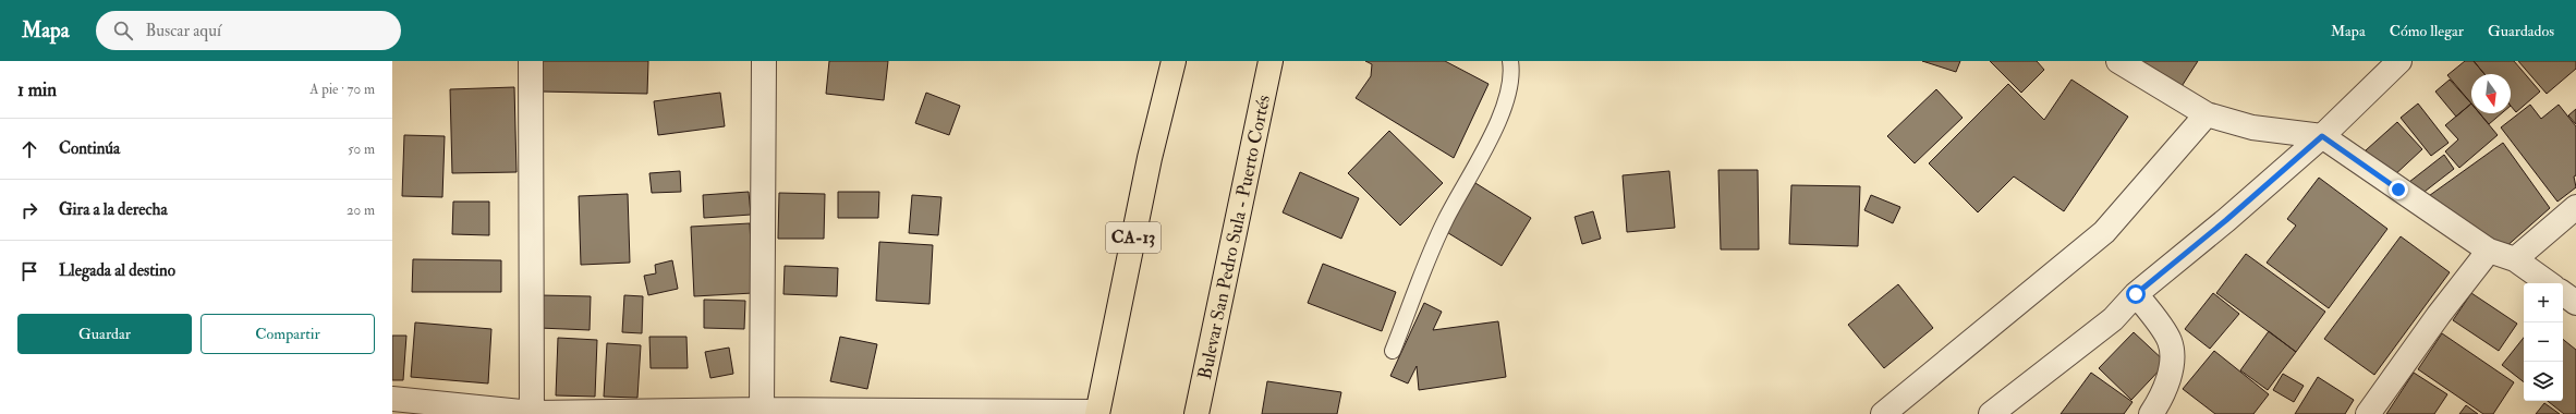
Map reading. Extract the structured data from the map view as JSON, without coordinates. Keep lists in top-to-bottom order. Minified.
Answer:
{"streets":{"highway":["CA-13","Bulevar San Pedro Sula - Puerto Cortés"]},"north":"bottom","page":{"header":"Mapa","search":"Buscar aquí","nav":["Mapa","Cómo llegar","Guardados"],"heading":["1 min","A pie · 70 m"],"list":[["Continúa","50 m"],["Gira a la derecha","20 m"],"Llegada al destino"],"map_buttons":["+","−"],"buttons":["Guardar","Compartir"]}}
